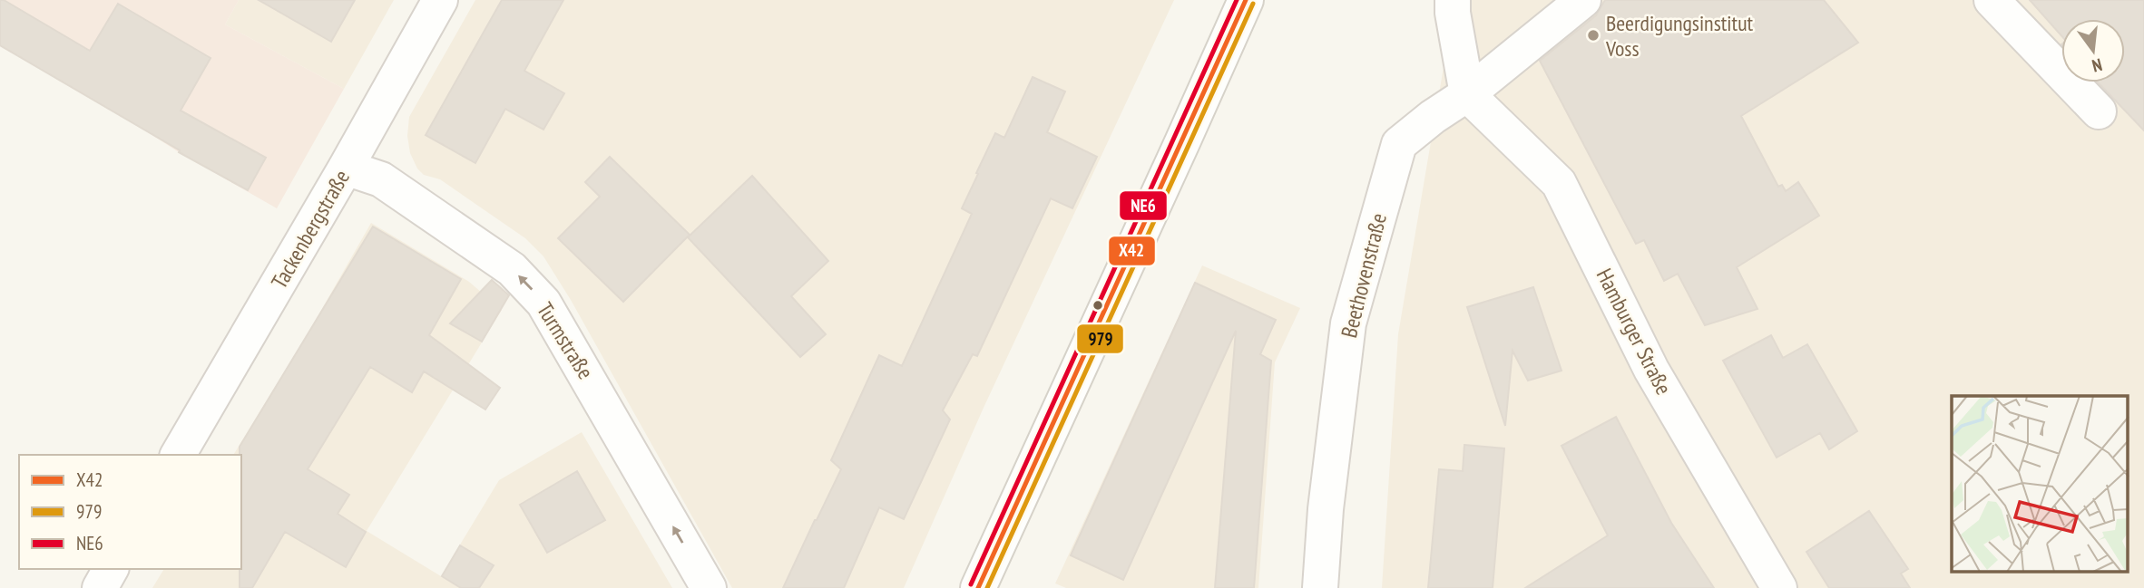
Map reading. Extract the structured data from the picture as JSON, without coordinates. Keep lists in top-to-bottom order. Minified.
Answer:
{"streets":{"street":["Tackenbergstraße","Beethovenstraße","Hamburger Straße","Turmstraße"]},"crossings":[["Tackenbergstraße","Turmstraße"],["Beethovenstraße","Hamburger Straße"]],"one_way":["Turmstraße"],"places":["Beerdigungsinstitut Voss"],"lines":["transit line X42","transit line NE6","transit line 979"],"legend":["X42","979","NE6"],"north":"bottom"}
